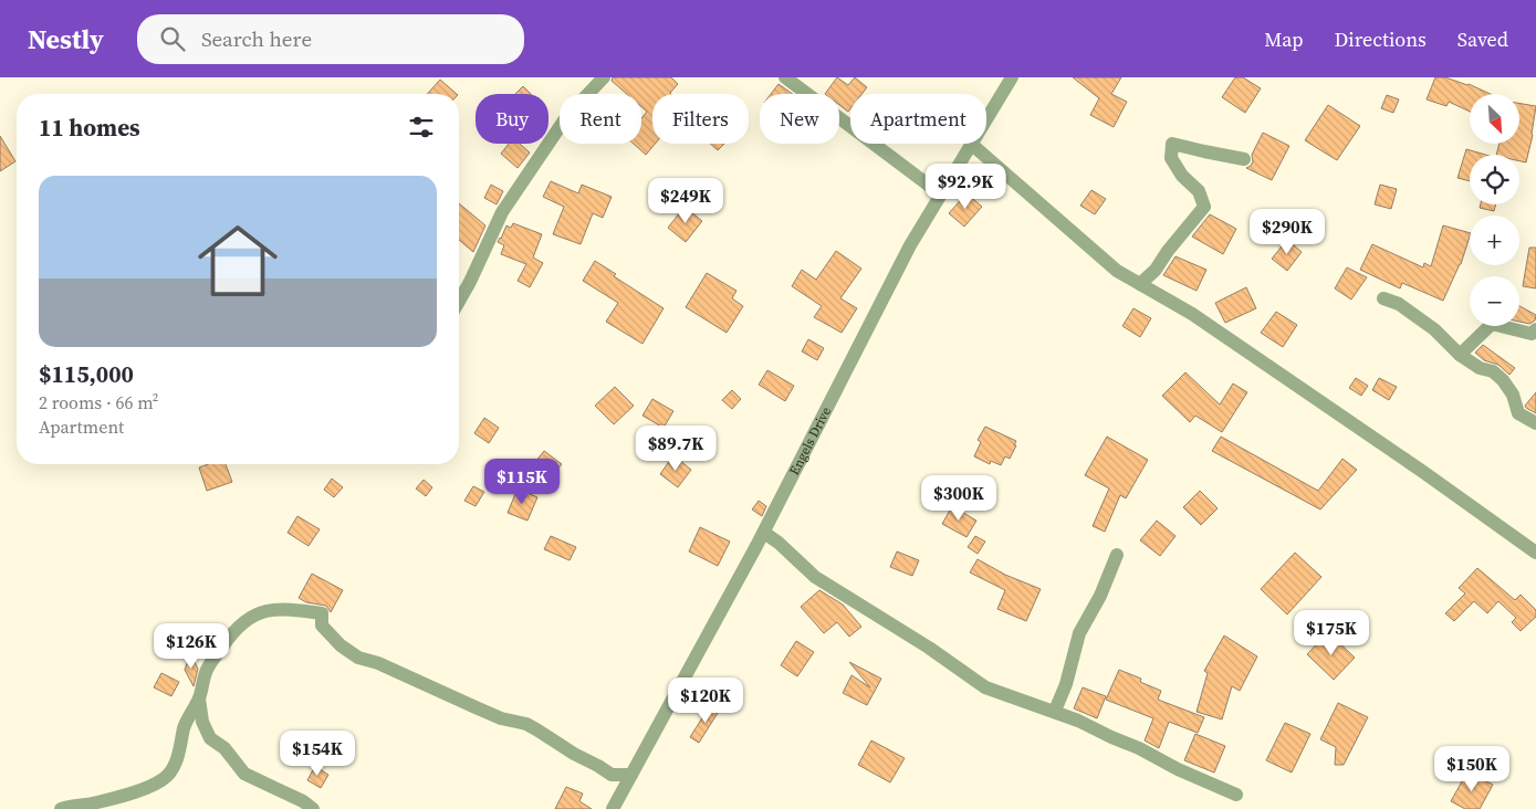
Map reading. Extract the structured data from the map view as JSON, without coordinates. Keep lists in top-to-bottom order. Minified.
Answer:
{"streets":{"street":["Engels Drive"]},"north":"bottom right","page":{"header":"Nestly","search":"Search here","nav":["Map","Directions","Saved"],"map_buttons":["+","−"],"chip":["Buy","Rent","Filters","New","Apartment"],"heading":"11 homes","list":[{"name":"$115,000","note":"2 rooms · 66 m² · Apartment"}],"price":["$92.9K","$249K","$290K","$89.7K","$115K","$300K","$175K","$126K","$120K","$154K","$150K"]}}
